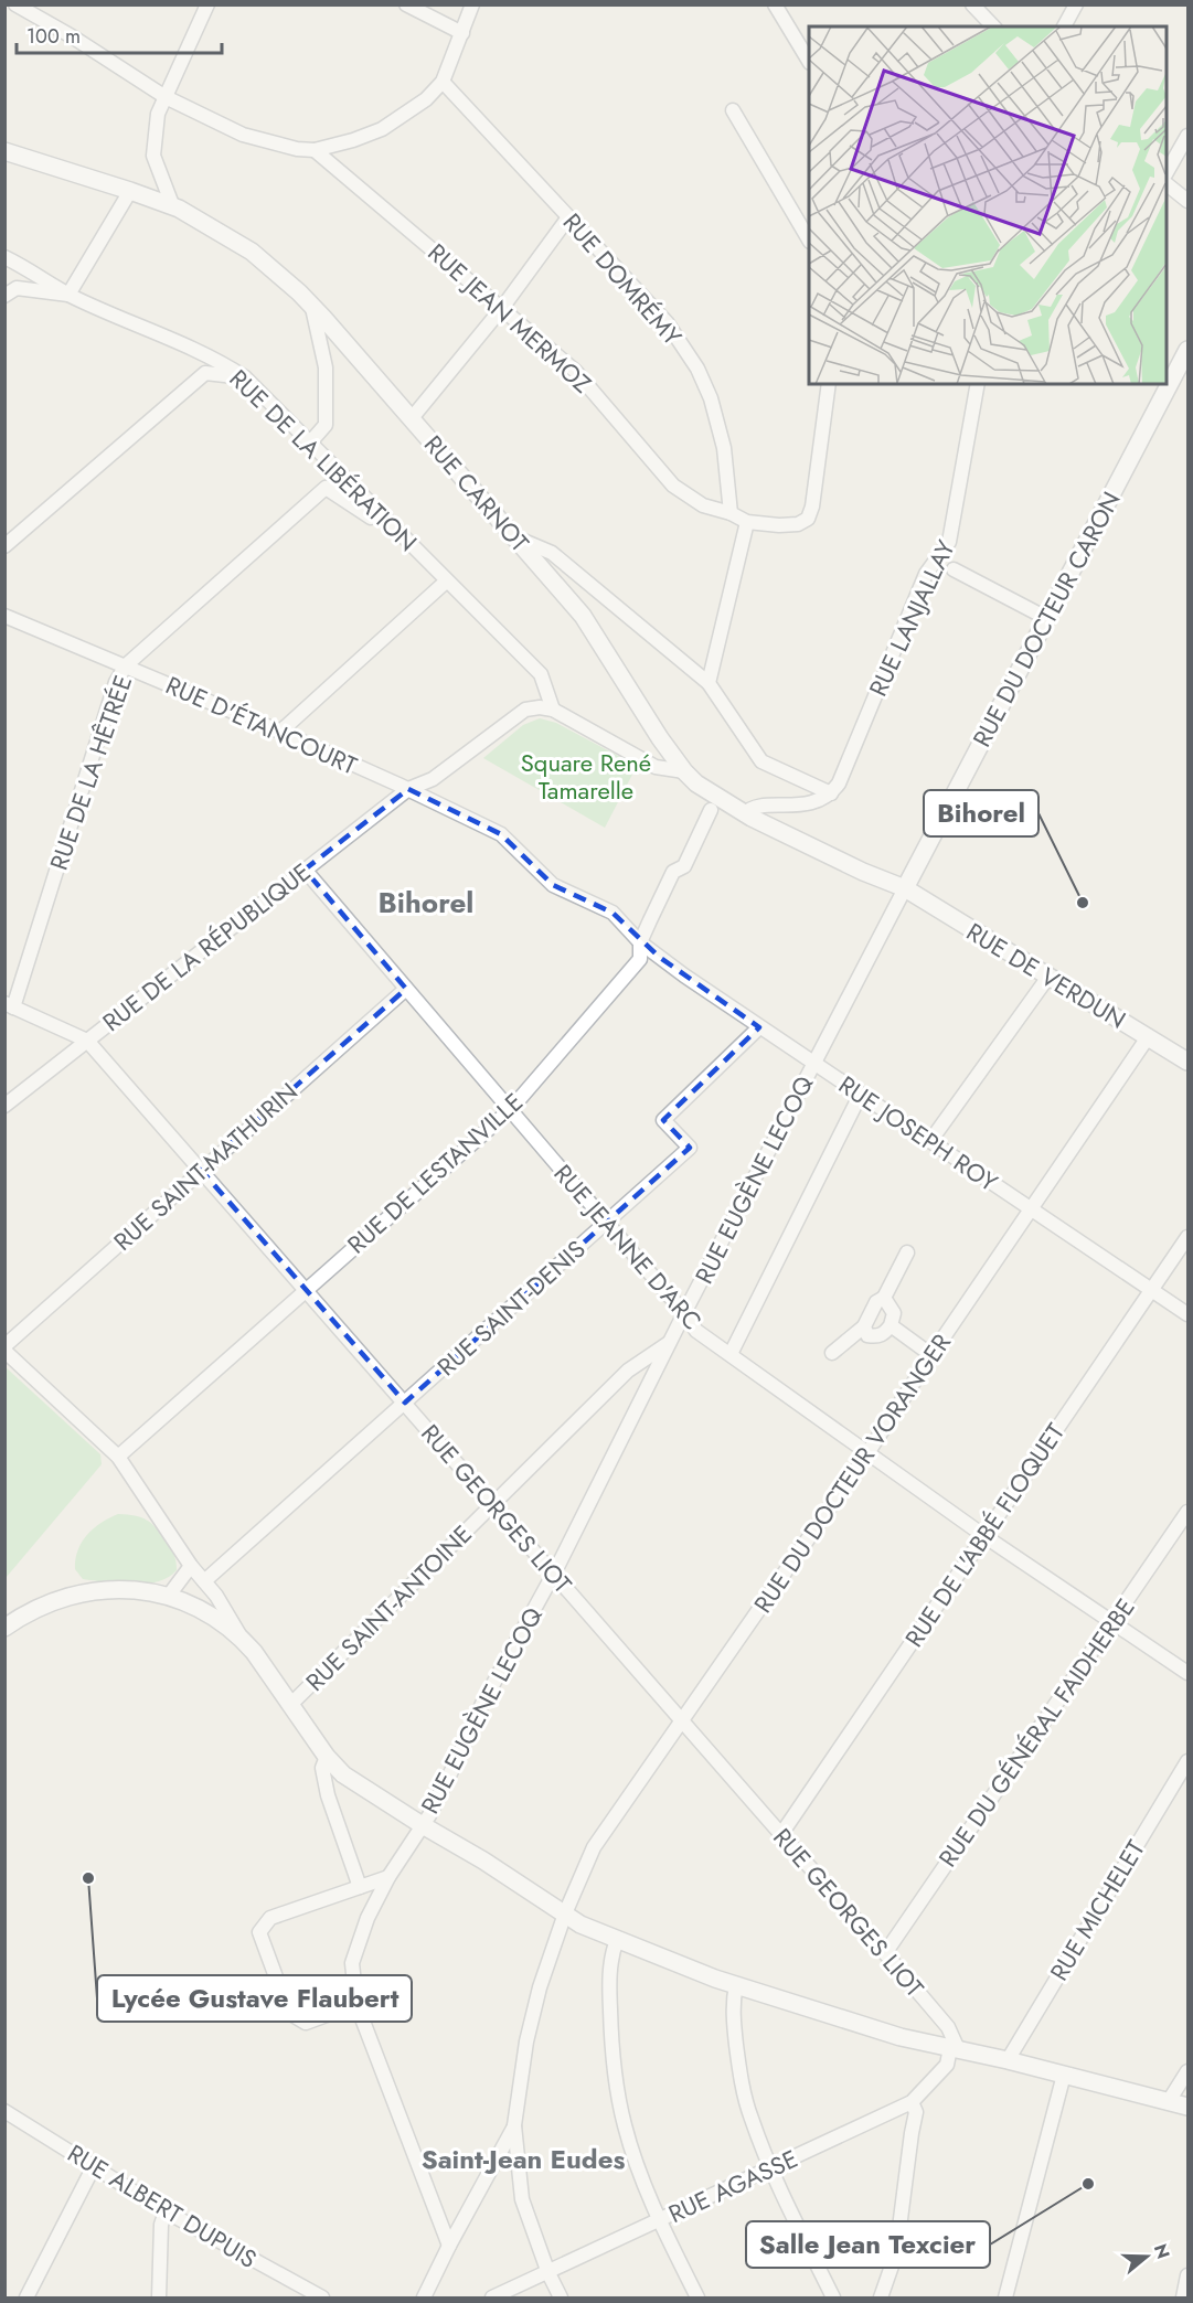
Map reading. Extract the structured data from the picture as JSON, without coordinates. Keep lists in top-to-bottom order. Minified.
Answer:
{"streets":{"street":["RUE DOMRÉMY","RUE JEAN MERMOZ","RUE DE LA LIBÉRATION","RUE CARNOT","RUE LANJALLAY","RUE DU DOCTEUR CARON","RUE D'ÉTANCOURT","RUE DE LA HÊTRÉE","RUE DE LA RÉPUBLIQUE","RUE DE VERDUN","RUE JOSEPH ROY","RUE SAINT-MATHURIN","RUE DE LESTANVILLE","RUE EUGÈNE LECOQ","RUE JEANNE D'ARC","RUE SAINT-DENIS","RUE DU DOCTEUR VORANGER","RUE GEORGES LIOT","RUE DE L'ABBÉ FLOQUET","RUE SAINT-ANTOINE","RUE DU GÉNÉRAL FAIDHERBE","RUE MICHELET","RUE AGASSE","RUE ALBERT DUPUIS"]},"crossings":[["RUE DOMRÉMY","RUE JEAN MERMOZ"],["RUE DE LA LIBÉRATION","RUE DE LA HÊTRÉE"],["RUE DE LA LIBÉRATION","RUE DE LA RÉPUBLIQUE"],["RUE CARNOT","RUE DU DOCTEUR CARON"],["RUE CARNOT","RUE DE VERDUN"],["RUE CARNOT","RUE EUGÈNE LECOQ"],["RUE DU DOCTEUR CARON","RUE DE VERDUN"],["RUE DU DOCTEUR CARON","RUE EUGÈNE LECOQ"],["RUE D'ÉTANCOURT","RUE DE LA HÊTRÉE"],["RUE D'ÉTANCOURT","RUE DE LA RÉPUBLIQUE"],["RUE D'ÉTANCOURT","RUE JOSEPH ROY"],["RUE DE LA HÊTRÉE","RUE GEORGES LIOT"],["RUE DE LA RÉPUBLIQUE","RUE JEANNE D'ARC"],["RUE DE LA RÉPUBLIQUE","RUE GEORGES LIOT"],["RUE DE VERDUN","RUE EUGÈNE LECOQ"],["RUE DE VERDUN","RUE DU DOCTEUR VORANGER"],["RUE JOSEPH ROY","RUE DE LESTANVILLE"],["RUE JOSEPH ROY","RUE EUGÈNE LECOQ"],["RUE JOSEPH ROY","RUE SAINT-DENIS"],["RUE JOSEPH ROY","RUE DU DOCTEUR VORANGER"],["RUE JOSEPH ROY","RUE DE L'ABBÉ FLOQUET"],["RUE SAINT-MATHURIN","RUE JEANNE D'ARC"],["RUE SAINT-MATHURIN","RUE GEORGES LIOT"],["RUE DE LESTANVILLE","RUE JEANNE D'ARC"],["RUE DE LESTANVILLE","RUE GEORGES LIOT"],["RUE EUGÈNE LECOQ","RUE JEANNE D'ARC"],["RUE EUGÈNE LECOQ","RUE GEORGES LIOT"],["RUE EUGÈNE LECOQ","RUE SAINT-ANTOINE"],["RUE JEANNE D'ARC","RUE SAINT-DENIS"],["RUE JEANNE D'ARC","RUE DU DOCTEUR VORANGER"],["RUE JEANNE D'ARC","RUE DE L'ABBÉ FLOQUET"],["RUE JEANNE D'ARC","RUE DU GÉNÉRAL FAIDHERBE"],["RUE SAINT-DENIS","RUE GEORGES LIOT"],["RUE DU DOCTEUR VORANGER","RUE GEORGES LIOT"],["RUE GEORGES LIOT","RUE DE L'ABBÉ FLOQUET"],["RUE GEORGES LIOT","RUE SAINT-ANTOINE"],["RUE GEORGES LIOT","RUE DU GÉNÉRAL FAIDHERBE"],["RUE GEORGES LIOT","RUE AGASSE"]],"districts":["Bihorel","Saint-Jean Eudes"],"parks":["Square René Tamarelle"],"places":["Bihorel","Lycée Gustave Flaubert","Salle Jean Texcier"],"scale_bar":"100 m","north":"right"}
